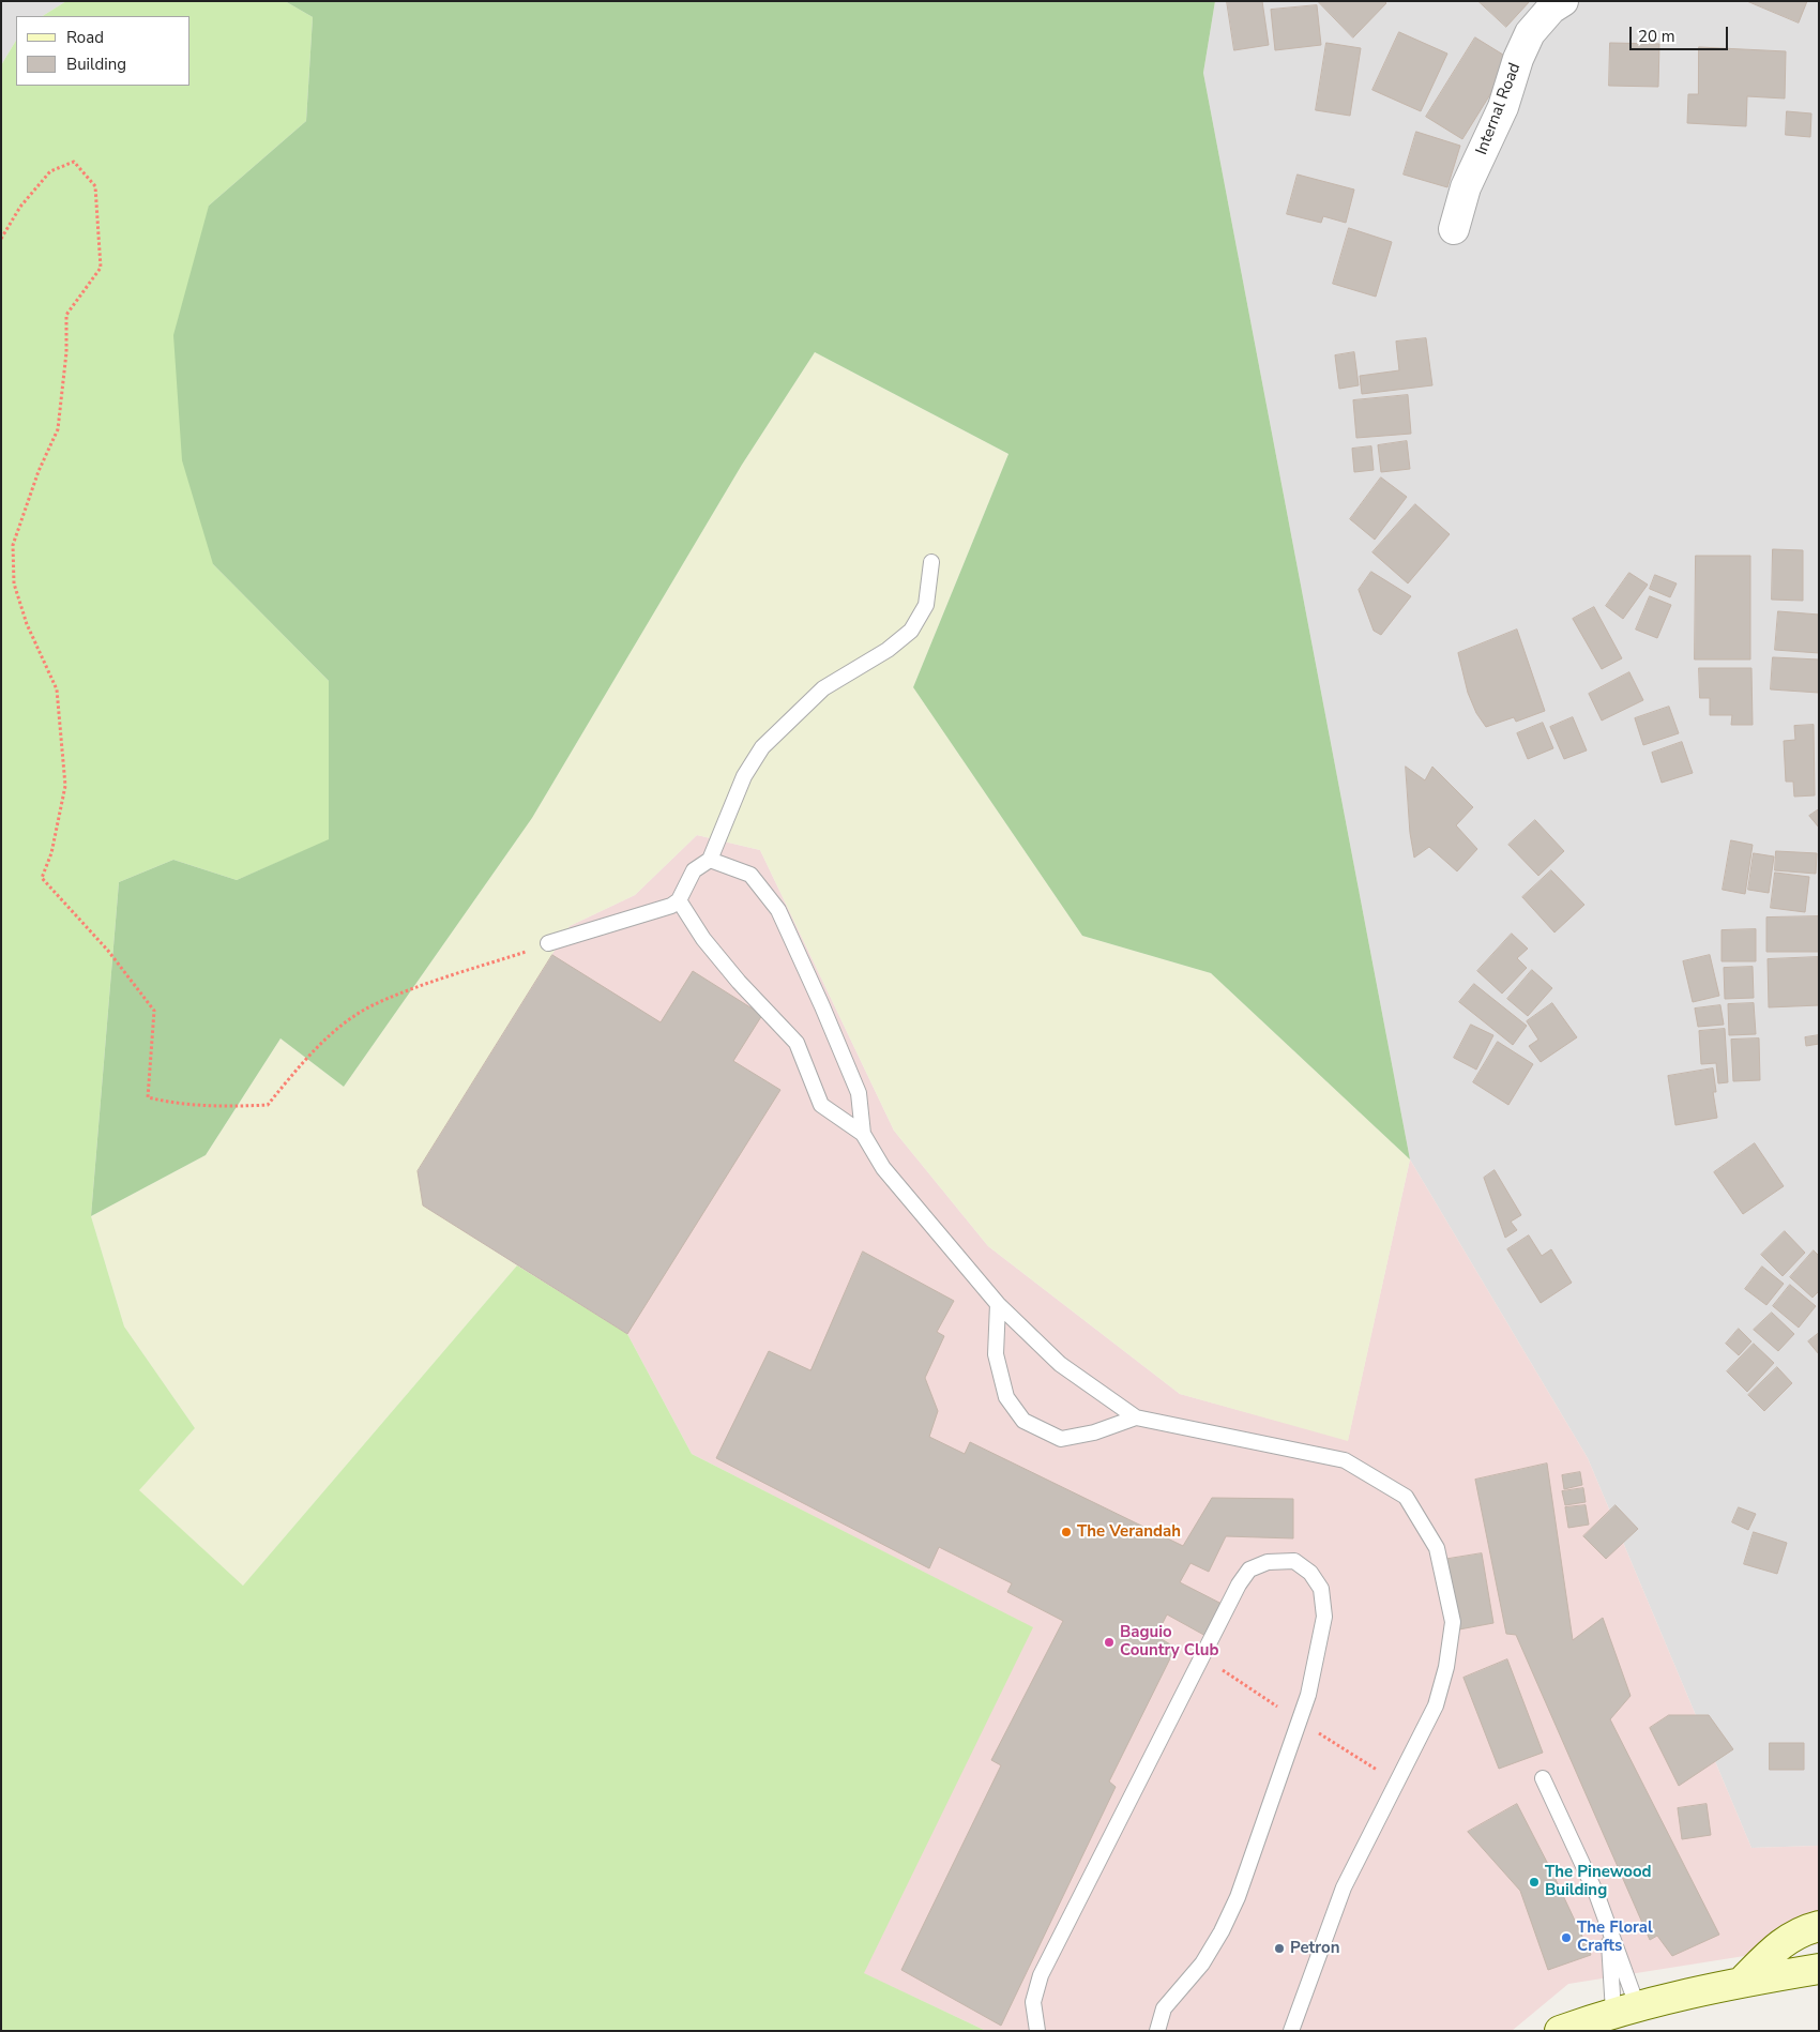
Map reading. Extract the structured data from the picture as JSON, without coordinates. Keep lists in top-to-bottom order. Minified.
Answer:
{"streets":{"street":["Internal Road"]},"places":["The Verandah","Baguio Country Club","The Pinewood Building","The Floral Crafts","Petron"],"legend":["Road","Building"],"scale_bar":"20 m"}
